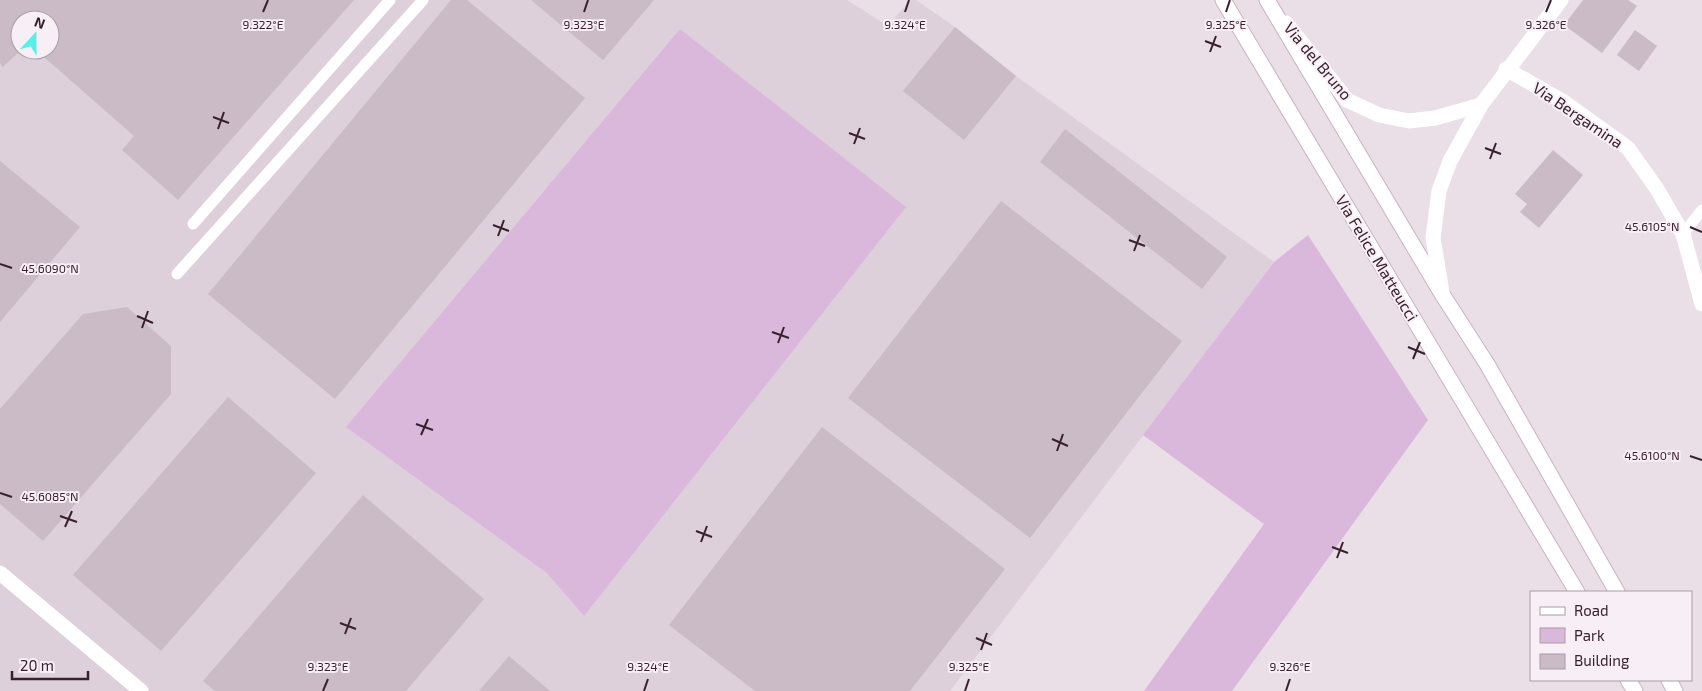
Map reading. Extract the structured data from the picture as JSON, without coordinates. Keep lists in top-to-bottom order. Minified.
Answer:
{"streets":{"main road":["Via del Bruno","Via Bergamina","Via Felice Matteucci"]},"legend":["Road","Park","Building"],"scale_bar":"20 m","north":"top","coordinates":["9.322°E","9.323°E","9.324°E","9.325°E","9.326°E","45.6105°N","45.6090°N","45.6100°N","45.6085°N"]}
